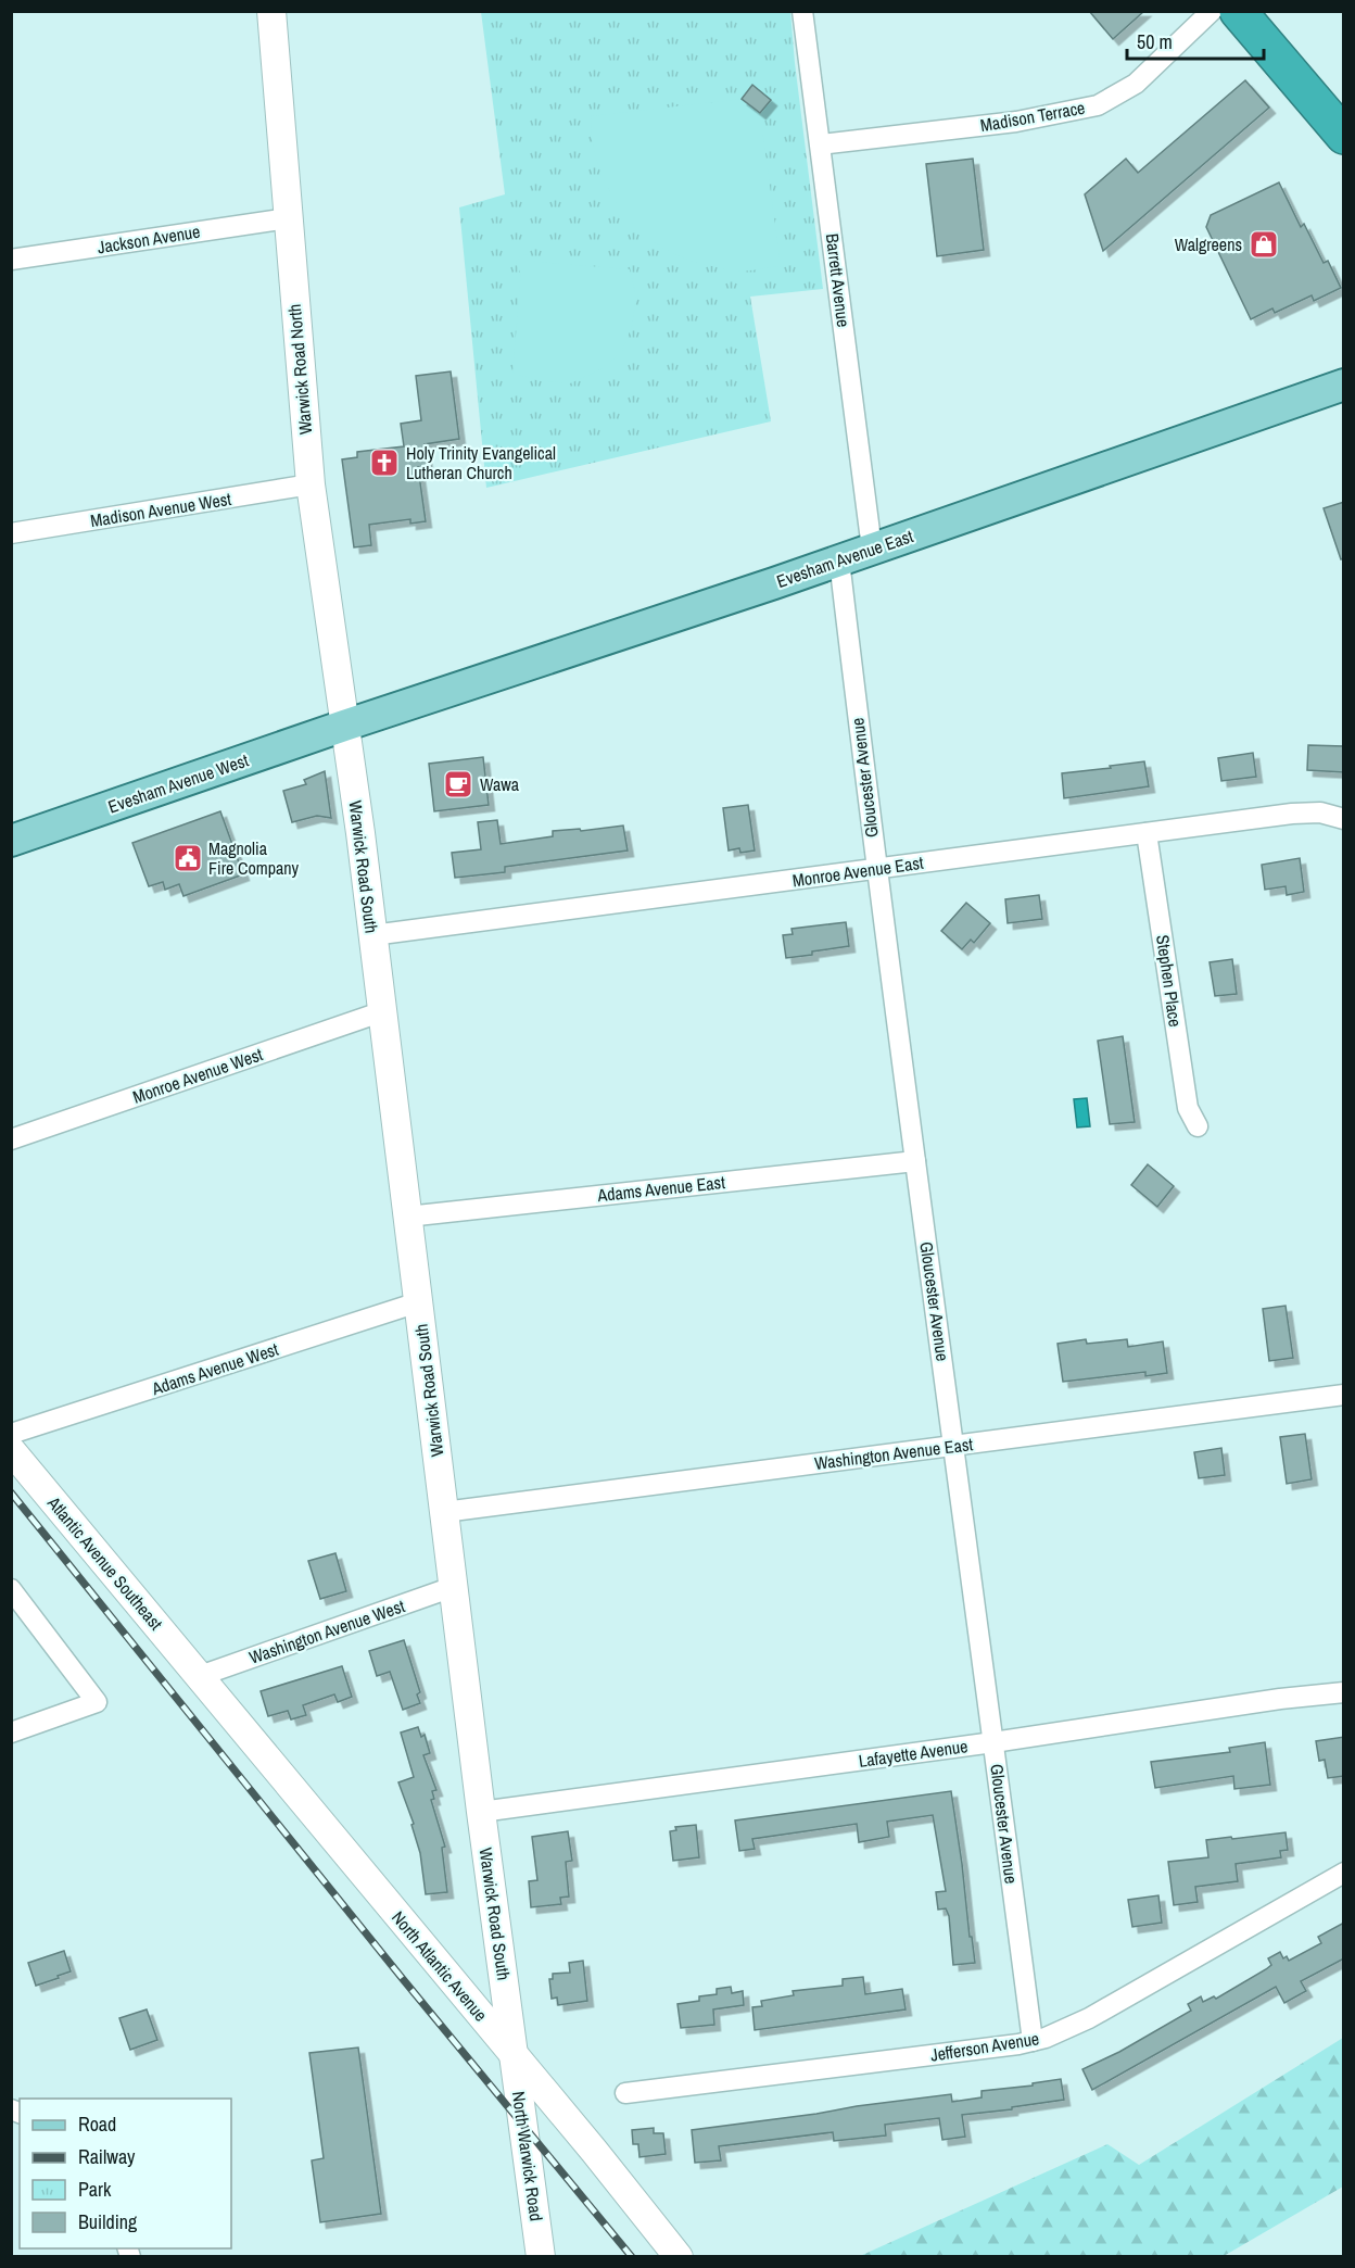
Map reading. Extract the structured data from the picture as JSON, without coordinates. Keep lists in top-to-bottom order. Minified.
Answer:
{"streets":{"main road":["Evesham Avenue East","Evesham Avenue West"],"street":["Madison Terrace","Jackson Avenue","Barrett Avenue","Warwick Road North","Madison Avenue West","Gloucester Avenue","Warwick Road South","Monroe Avenue East","Stephen Place","Monroe Avenue West","Adams Avenue East","Adams Avenue West","Washington Avenue East","Atlantic Avenue Southeast","Washington Avenue West","Lafayette Avenue","North Atlantic Avenue","Jefferson Avenue","North Warwick Road"]},"crossings":[["Madison Terrace","Barrett Avenue"],["Jackson Avenue","Warwick Road North"],["Barrett Avenue","Evesham Avenue East"],["Warwick Road North","Madison Avenue West"],["Warwick Road North","Evesham Avenue East"],["Warwick Road North","Evesham Avenue West"],["Warwick Road North","Warwick Road South"],["Evesham Avenue East","Gloucester Avenue"],["Evesham Avenue East","Evesham Avenue West"],["Evesham Avenue East","Warwick Road South"],["Gloucester Avenue","Monroe Avenue East"],["Gloucester Avenue","Adams Avenue East"],["Gloucester Avenue","Washington Avenue East"],["Gloucester Avenue","Lafayette Avenue"],["Gloucester Avenue","Jefferson Avenue"],["Evesham Avenue West","Warwick Road South"],["Warwick Road South","Monroe Avenue East"],["Warwick Road South","Monroe Avenue West"],["Warwick Road South","Adams Avenue East"],["Warwick Road South","Adams Avenue West"],["Warwick Road South","Washington Avenue East"],["Warwick Road South","Washington Avenue West"],["Warwick Road South","Lafayette Avenue"],["Warwick Road South","North Atlantic Avenue"],["Warwick Road South","North Warwick Road"],["Monroe Avenue East","Stephen Place"],["Atlantic Avenue Southeast","Washington Avenue West"],["Atlantic Avenue Southeast","North Atlantic Avenue"],["Washington Avenue West","North Atlantic Avenue"],["North Atlantic Avenue","North Warwick Road"]],"places":{"shop":["Walgreens"],"church":["Holy Trinity Evangelical Lutheran Church"],"cafe":["Wawa"],"public building":["Magnolia Fire Company"]},"legend":["Road","Railway","Park","Building"],"scale_bar":"50 m"}
